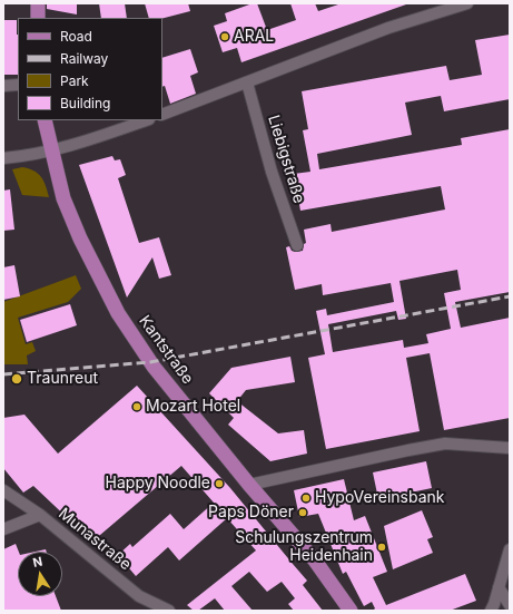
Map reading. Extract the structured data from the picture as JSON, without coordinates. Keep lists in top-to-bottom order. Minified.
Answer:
{"streets":{"main road":["Kantstraße"],"street":["Liebigstraße","Munastraße"]},"places":["ARAL","Traunreut","Mozart Hotel","Happy Noodle","HypoVereinsbank","Paps Döner","Schulungszentrum Heidenhain"],"legend":["Road","Railway","Park","Building"],"north":"top"}
